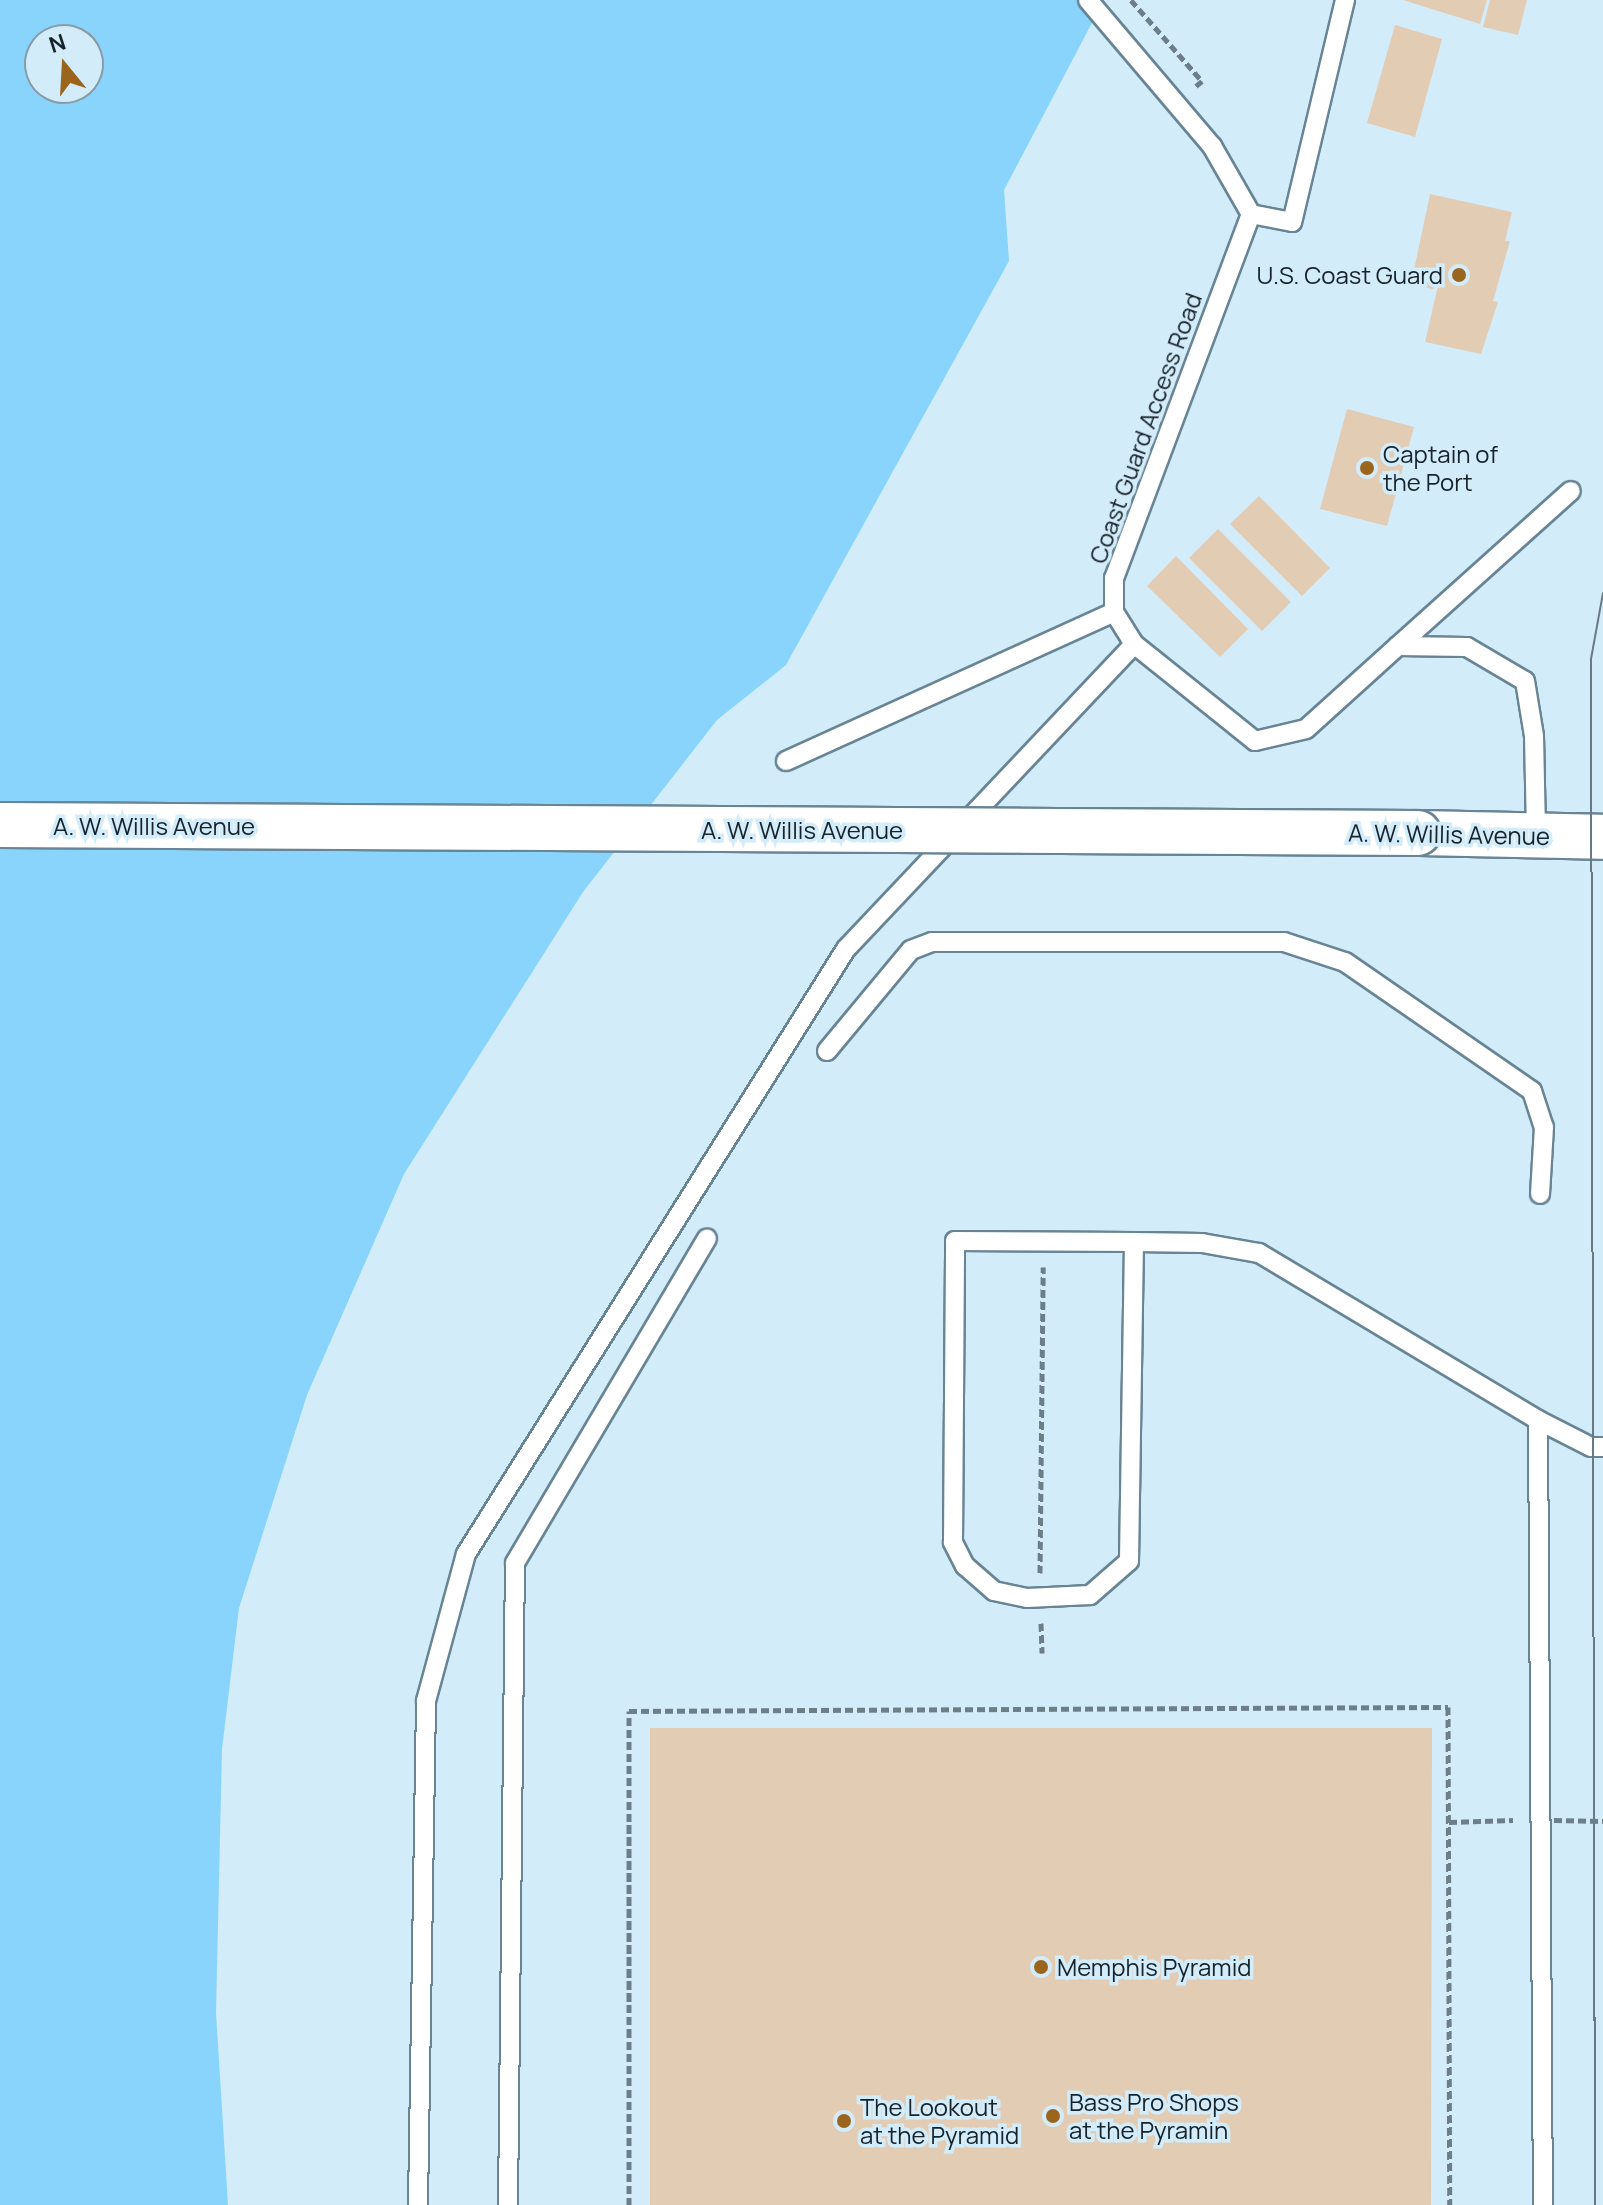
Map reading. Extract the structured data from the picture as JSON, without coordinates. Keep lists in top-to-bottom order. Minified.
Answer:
{"streets":{"main road":["A. W. Willis Avenue"],"lane":["Coast Guard Access Road"]},"places":["U.S. Coast Guard","Captain of the Port","Memphis Pyramid","Bass Pro Shops at the Pyramin","The Lookout at the Pyramid"],"north":"top"}
